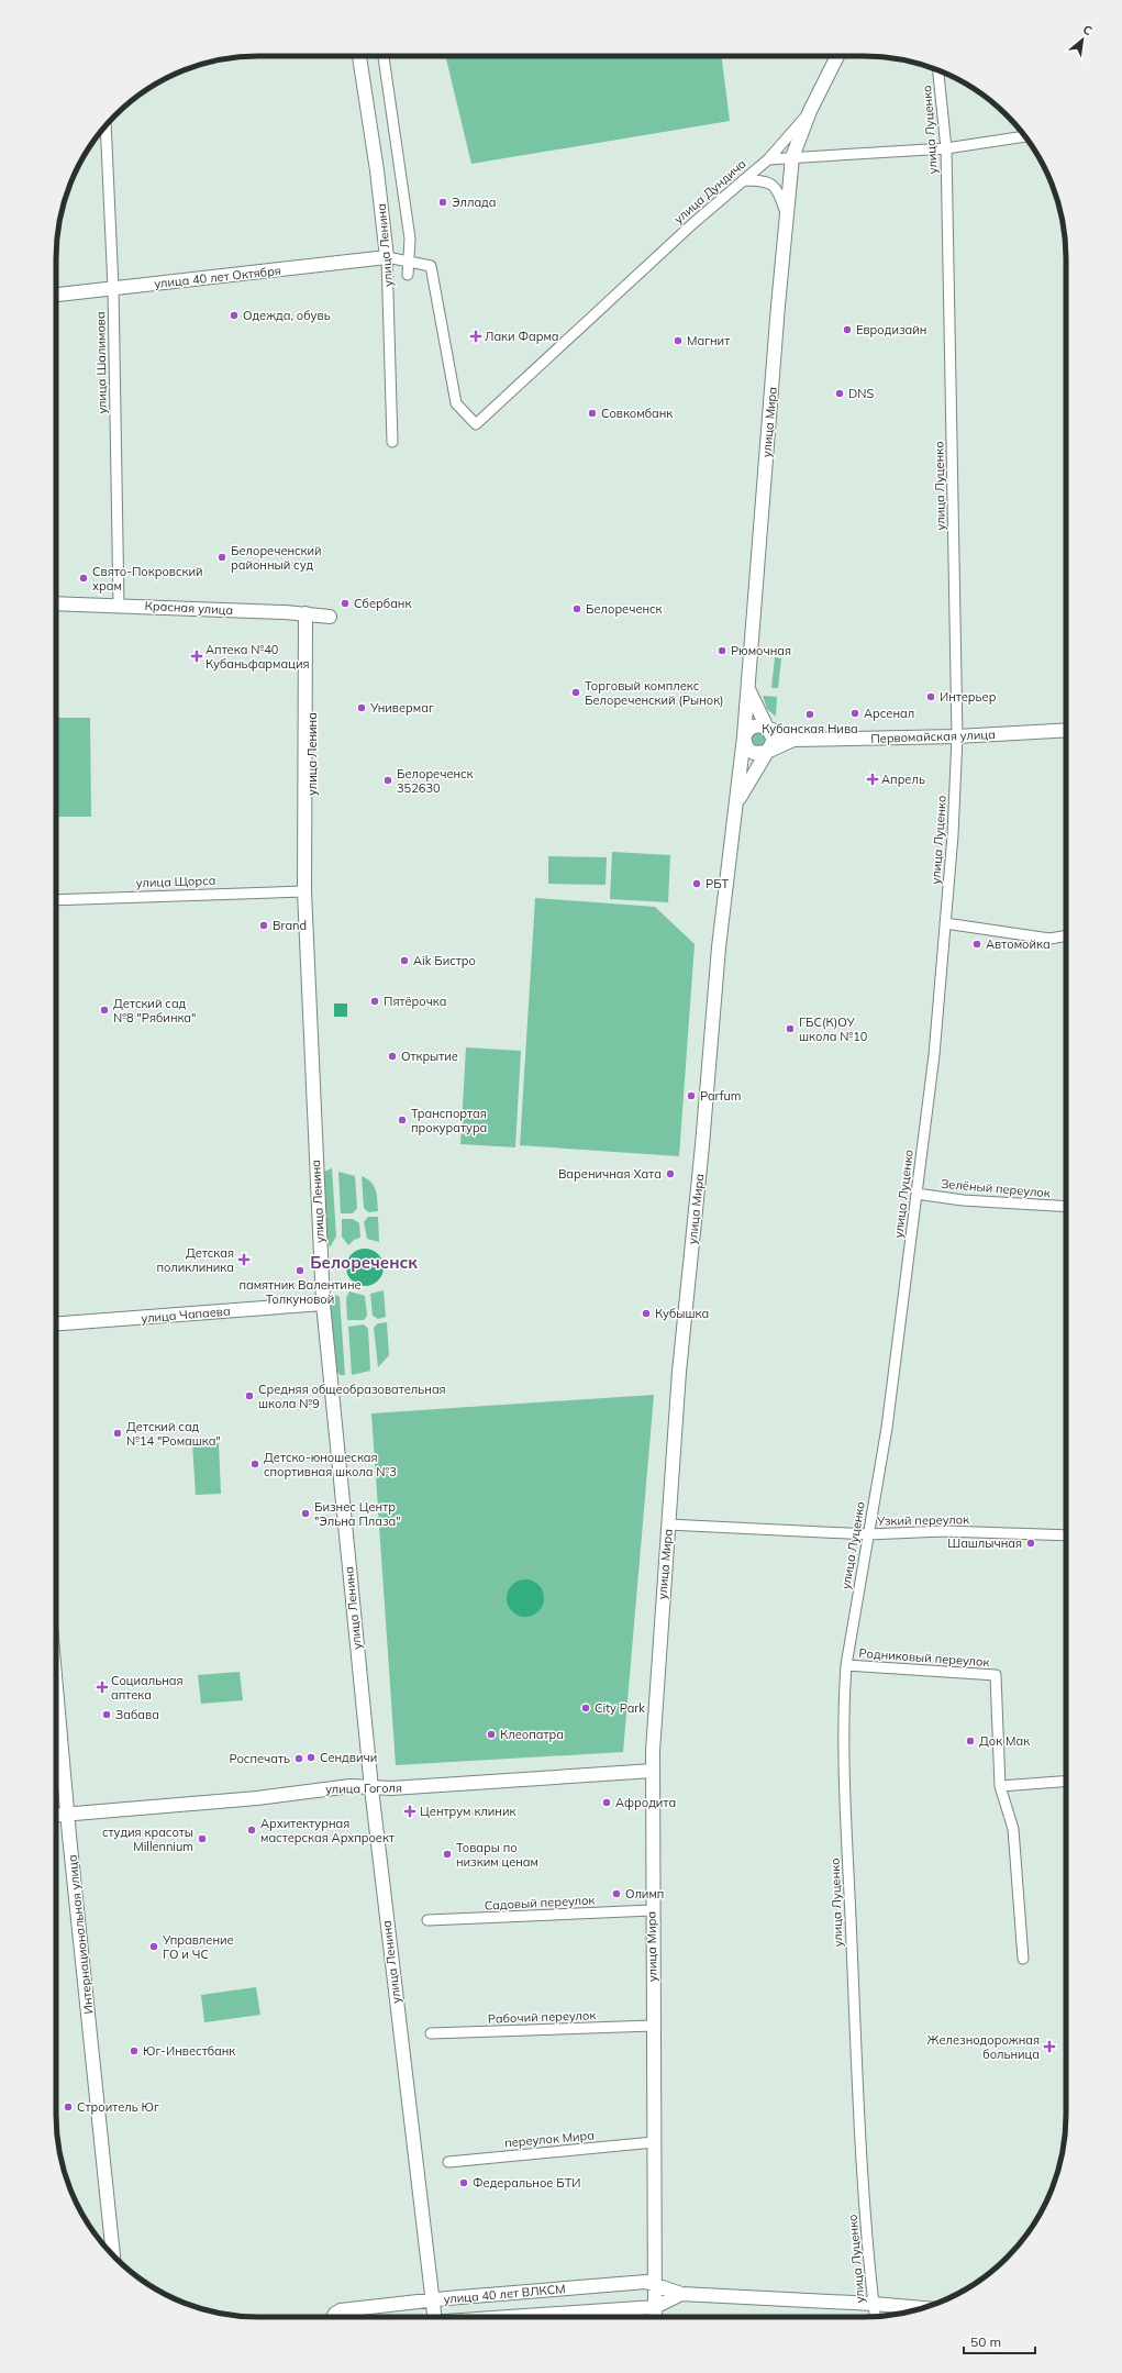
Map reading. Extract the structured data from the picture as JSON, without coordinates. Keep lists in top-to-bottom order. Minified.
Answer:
{"streets":{"street":["улица Луценко","улица Дундича","улица Ленина","улица 40 лет Октября","улица Шалимова","улица Мира","Красная улица","Первомайская улица","улица Щорса","Зелёный переулок","улица Чапаева","Узкий переулок","Родниковый переулок","улица Гоголя","Садовый переулок","Интернациональная улица","Рабочий переулок","переулок Мира","улица 40 лет ВЛКСМ"]},"crossings":[["улица Луценко","Первомайская улица"],["улица Луценко","Зелёный переулок"],["улица Луценко","Узкий переулок"],["улица Луценко","Родниковый переулок"],["улица Луценко","улица 40 лет ВЛКСМ"],["улица Дундича","улица Мира"],["улица Ленина","улица 40 лет Октября"],["улица Ленина","Красная улица"],["улица Ленина","улица Щорса"],["улица Ленина","улица Чапаева"],["улица Ленина","улица Гоголя"],["улица Ленина","улица 40 лет ВЛКСМ"],["улица 40 лет Октября","улица Шалимова"],["улица Шалимова","Красная улица"],["улица Мира","Первомайская улица"],["улица Мира","Узкий переулок"],["улица Мира","улица Гоголя"],["улица Мира","Садовый переулок"],["улица Мира","Рабочий переулок"],["улица Мира","переулок Мира"],["улица Мира","улица 40 лет ВЛКСМ"],["улица Гоголя","Интернациональная улица"]],"districts":["Белореченск"],"places":{"other":["Эллада","Одежда, обувь","Евродизайн","Магнит","DNS","Совкомбанк","Белореченский районный суд","Свято-Покровский храм","Сбербанк","Белореченск","Рюмочная","Торговый комплекс Белореченский (Рынок)","Интерьер","Универмаг","Арсенал","Кубанская Нива","Белореченск 352630","РБТ","Brand","Автомойка","Aik Бистро","Пятёрочка","Детский сад №8 \"Рябинка\"","ГБС(К)ОУ школа №10","Открытие","Parfum","Транспортая прокуратура","Вареничная Хата","памятник Валентине Толкуновой","Кубышка","Средняя общеобразовательная школа №9","Детский сад №14 \"Ромашка\"","Детско-юношеская спортивная школа №3","Бизнес Центр \"Эльна Плаза\"","Шашлычная","City Park","Забава","Клеопатра","Док Мак","Сендвичи","Роспечать","Афродита","Архитектурная мастерская Архпроект","студия красоты Millennium","Товары по низким ценам","Олимп","Управление ГО и ЧС","Юг-Инвестбанк","Строитель Юг","Федеральное БТИ"],"health":["Лаки Фарма","Аптека №40 Кубаньфармация","Апрель","Детская поликлиника","Социальная аптека","Центрум клиник","Железнодорожная больница"]},"scale_bar":"50 m","north":"top right"}
